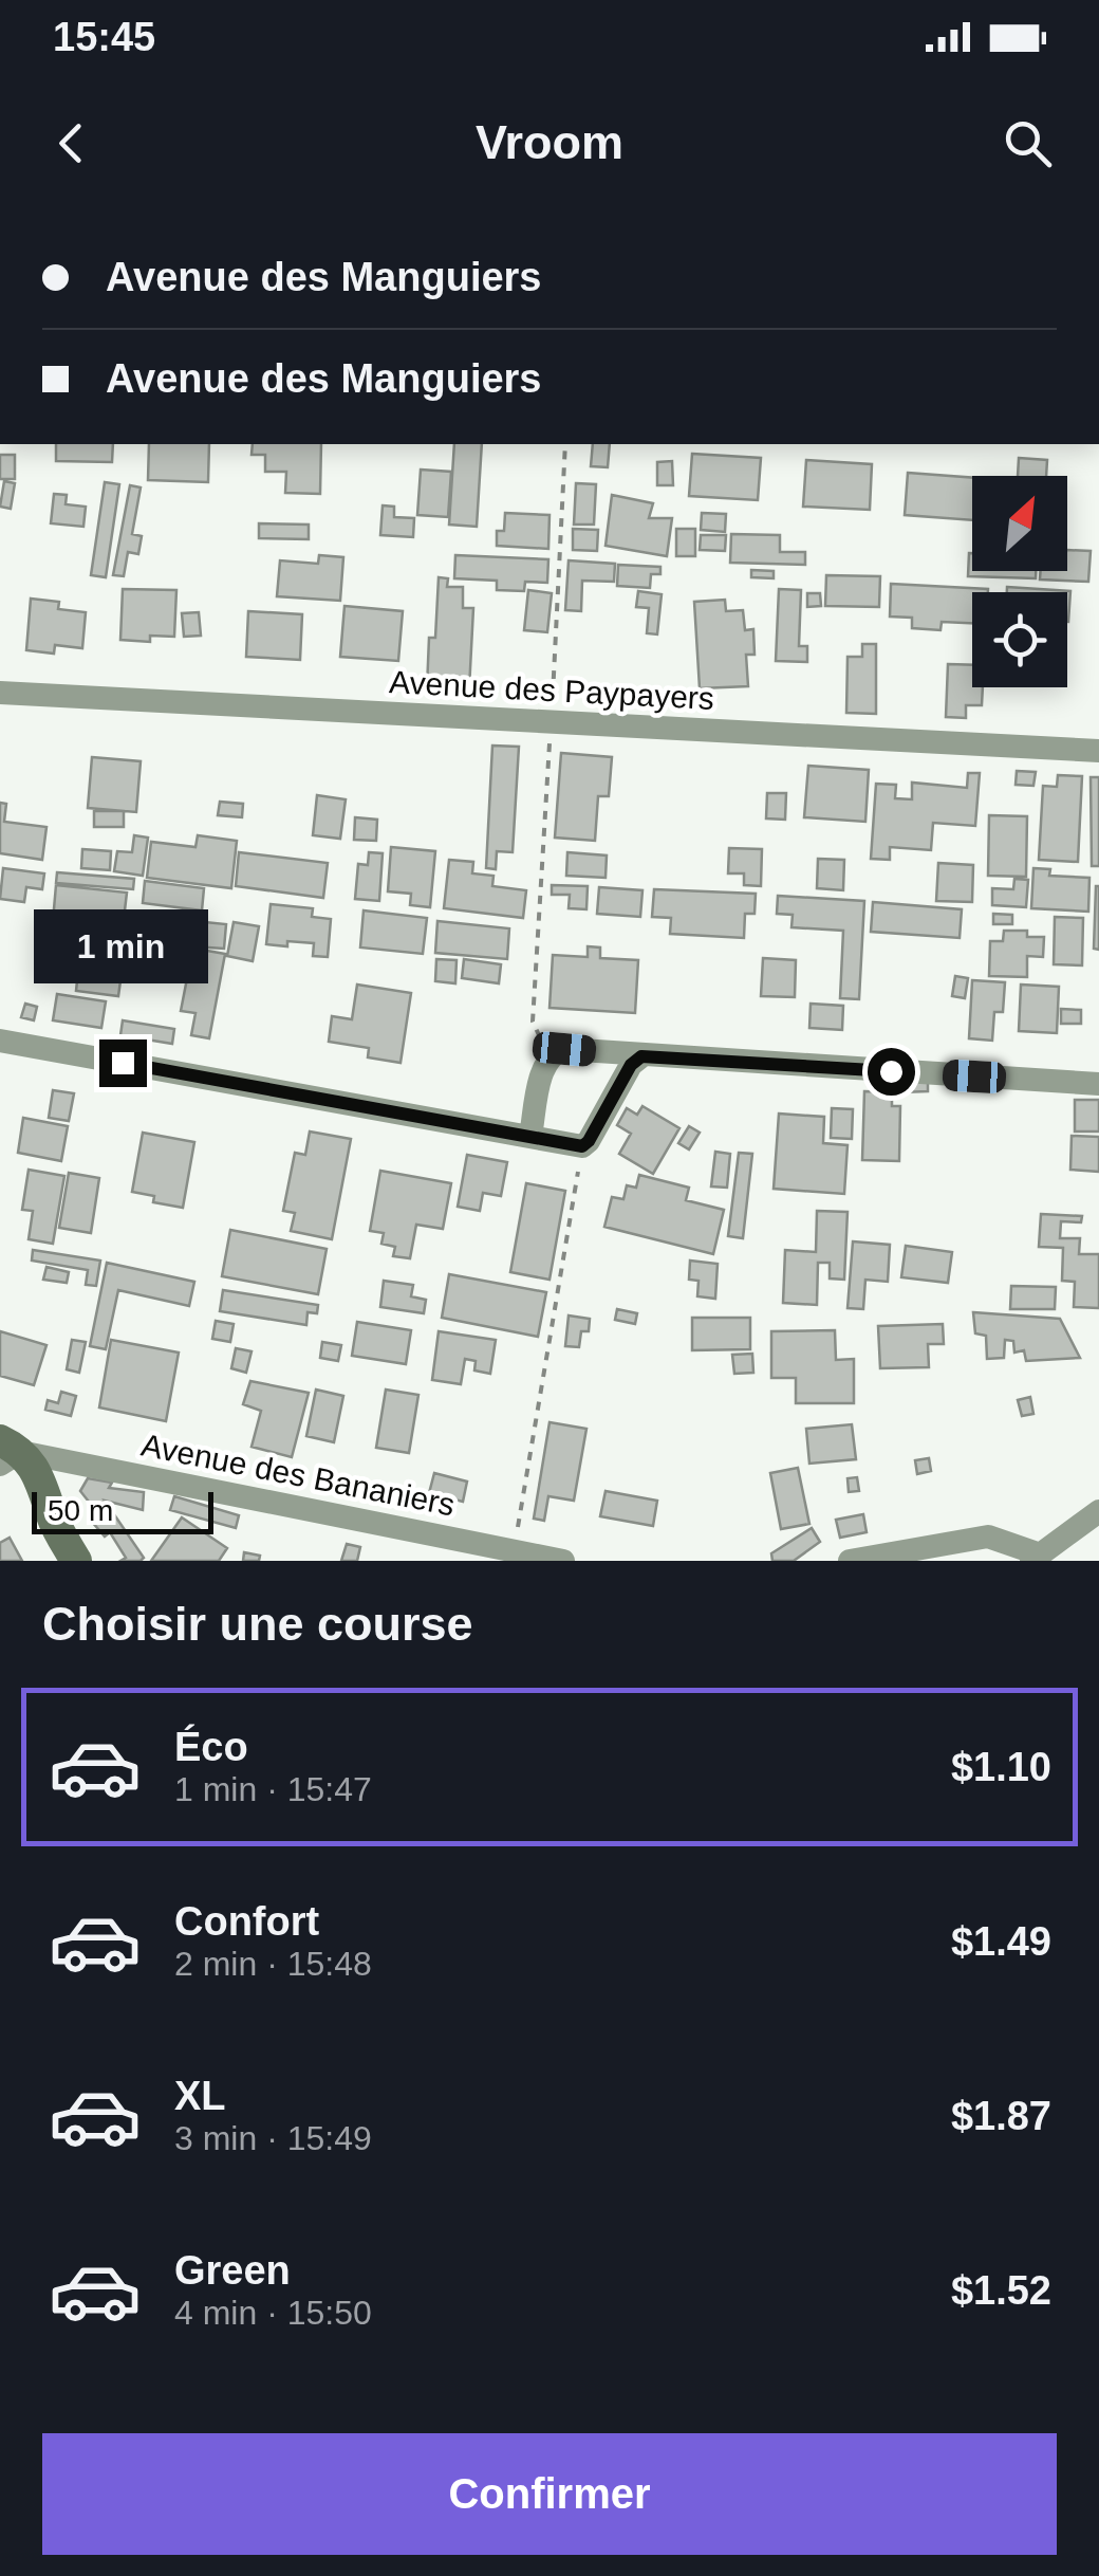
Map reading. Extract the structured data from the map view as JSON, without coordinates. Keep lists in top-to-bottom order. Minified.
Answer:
{"streets":{"street":["Avenue des Paypayers","Avenue des Bananiers"]},"scale_bar":"50 m","north":"top right","page":{"status":"15:45","header":"Vroom","banner":["Avenue des Manguiers","Avenue des Manguiers"],"bubble":"1 min","scale":"50 m","heading":"Choisir une course","list":[{"name":"Éco","note":"1 min · 15:47","value":"$1.10"},{"name":"Confort","note":"2 min · 15:48","value":"$1.49"},{"name":"XL","note":"3 min · 15:49","value":"$1.87"},{"name":"Green","note":"4 min · 15:50","value":"$1.52"}],"buttons":"Confirmer"}}
